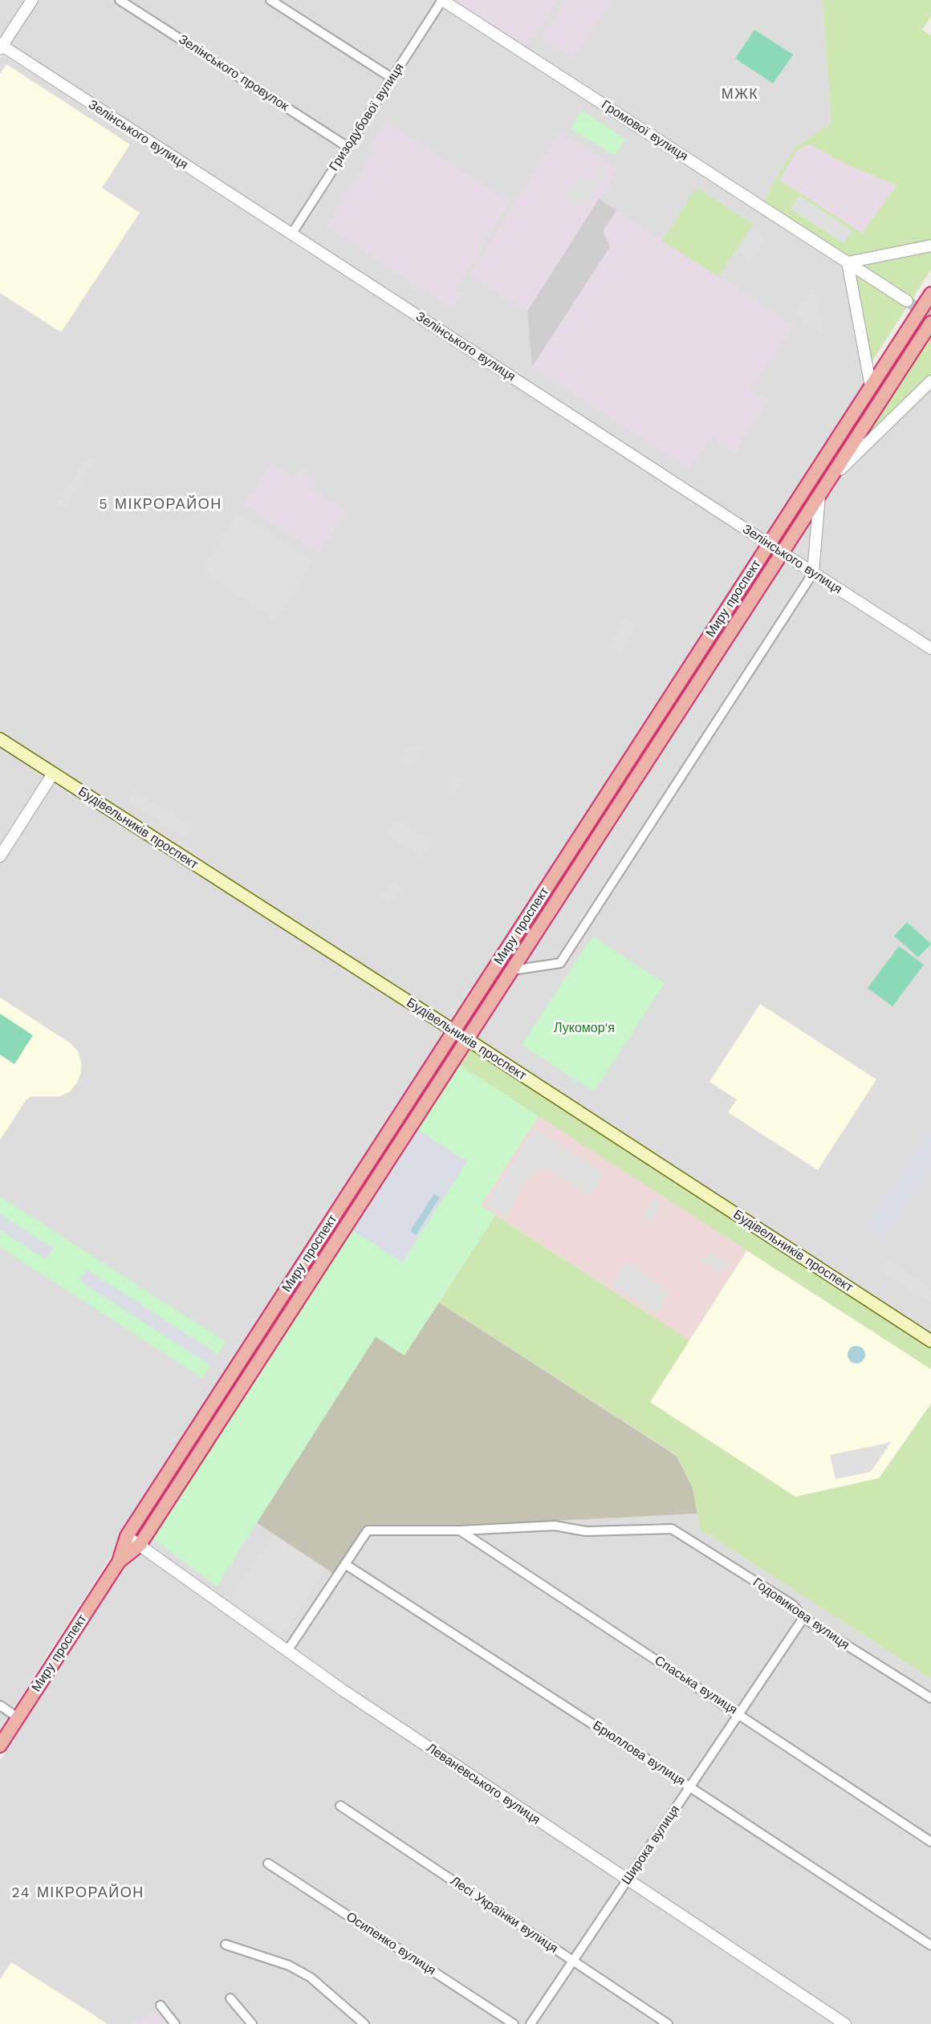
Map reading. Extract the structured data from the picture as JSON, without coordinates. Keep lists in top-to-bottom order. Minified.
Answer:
{"streets":{"highway":["Зелінського вулиця","Миру проспект","Будівельників проспект"],"street":["Зелінського провулок","Гризодубової вулиця","Громової вулиця","Годовикова вулиця","Спаська вулиця","Брюллова вулиця","Леваневського вулиця","Широка вулиця","Лесі Українки вулиця","Осипенко вулиця"]},"crossings":[["Зелінського провулок","Гризодубової вулиця"],["Гризодубової вулиця","Громової вулиця"],["Гризодубової вулиця","Зелінського вулиця"],["Зелінського вулиця","Миру проспект"],["Миру проспект","Будівельників проспект"],["Миру проспект","Леваневського вулиця"],["Годовикова вулиця","Спаська вулиця"],["Годовикова вулиця","Широка вулиця"],["Спаська вулиця","Широка вулиця"],["Брюллова вулиця","Широка вулиця"],["Леваневського вулиця","Широка вулиця"],["Широка вулиця","Лесі Українки вулиця"]],"districts":["МЖК","5 МІКРОРАЙОН","24 МІКРОРАЙОН"],"parks":["Лукомор'я"]}
